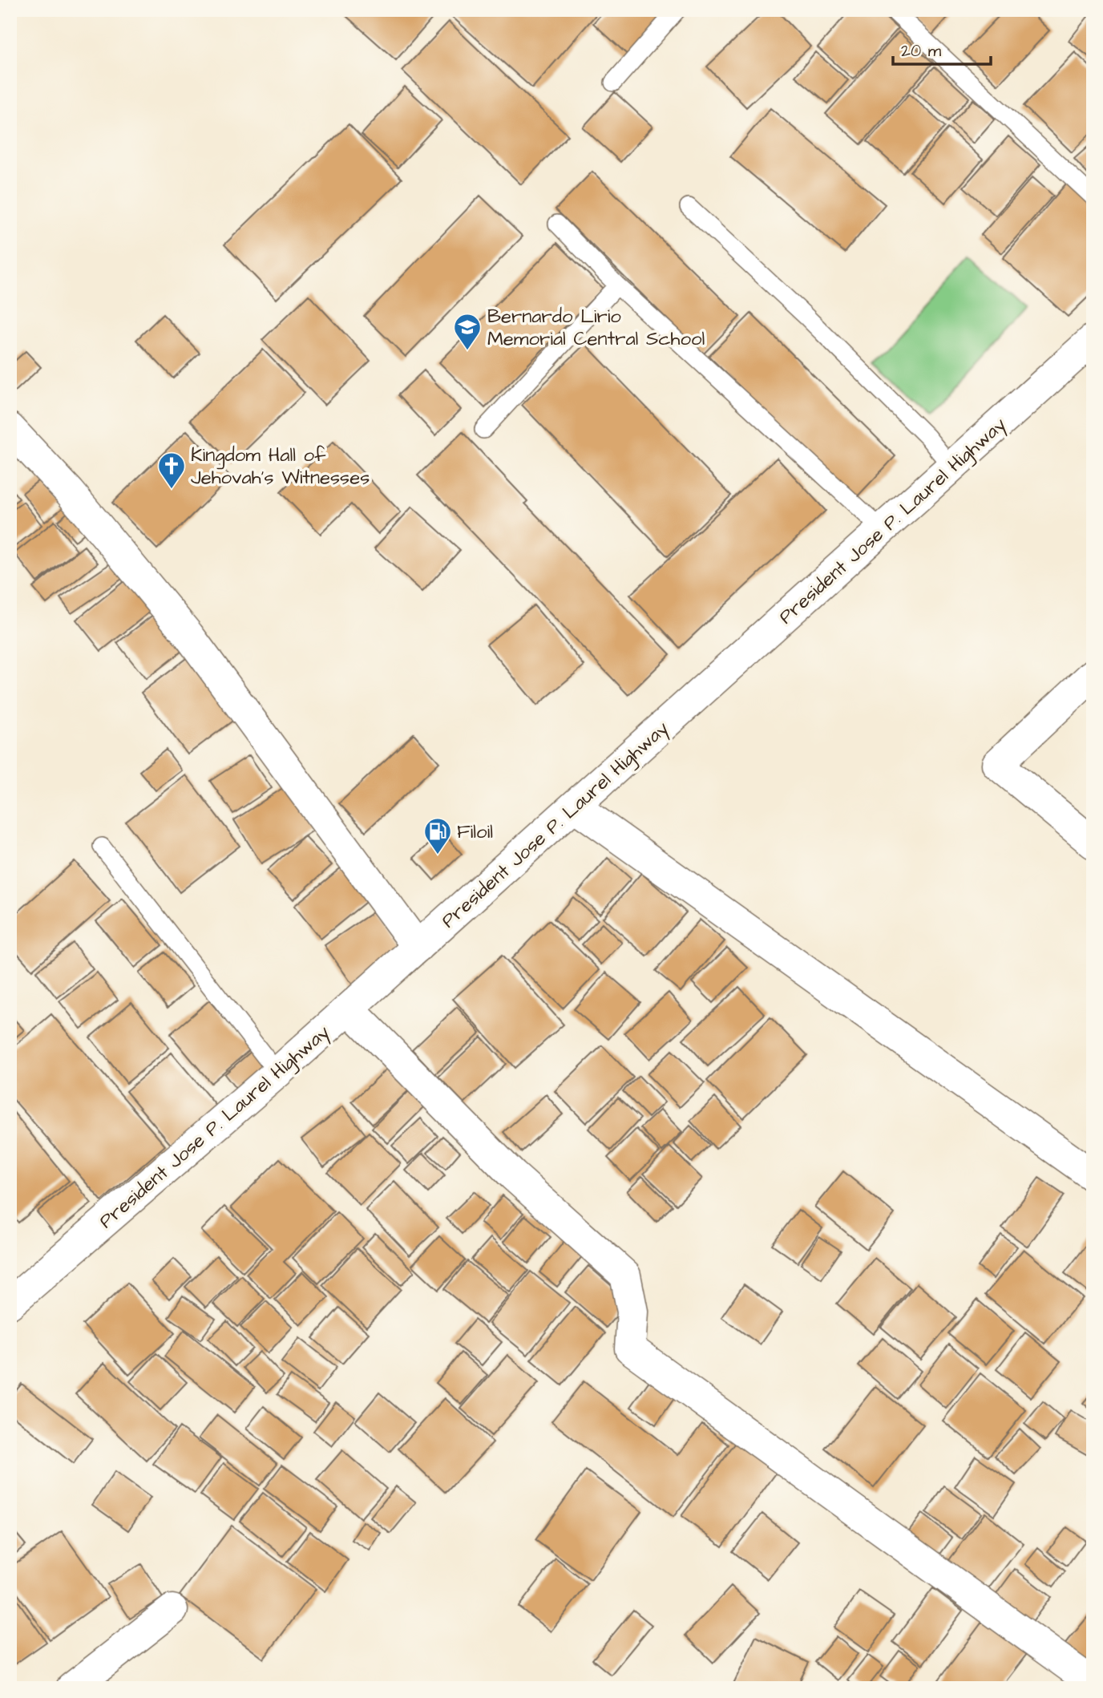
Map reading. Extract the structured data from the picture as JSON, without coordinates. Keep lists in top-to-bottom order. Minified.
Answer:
{"streets":{"main road":["President Jose P. Laurel Highway"]},"places":{"school or university":["Bernardo Lirio Memorial Central School"],"church":["Kingdom Hall of Jehovah's Witnesses"],"fuel station":["Filoil"]},"scale_bar":"20 m"}
